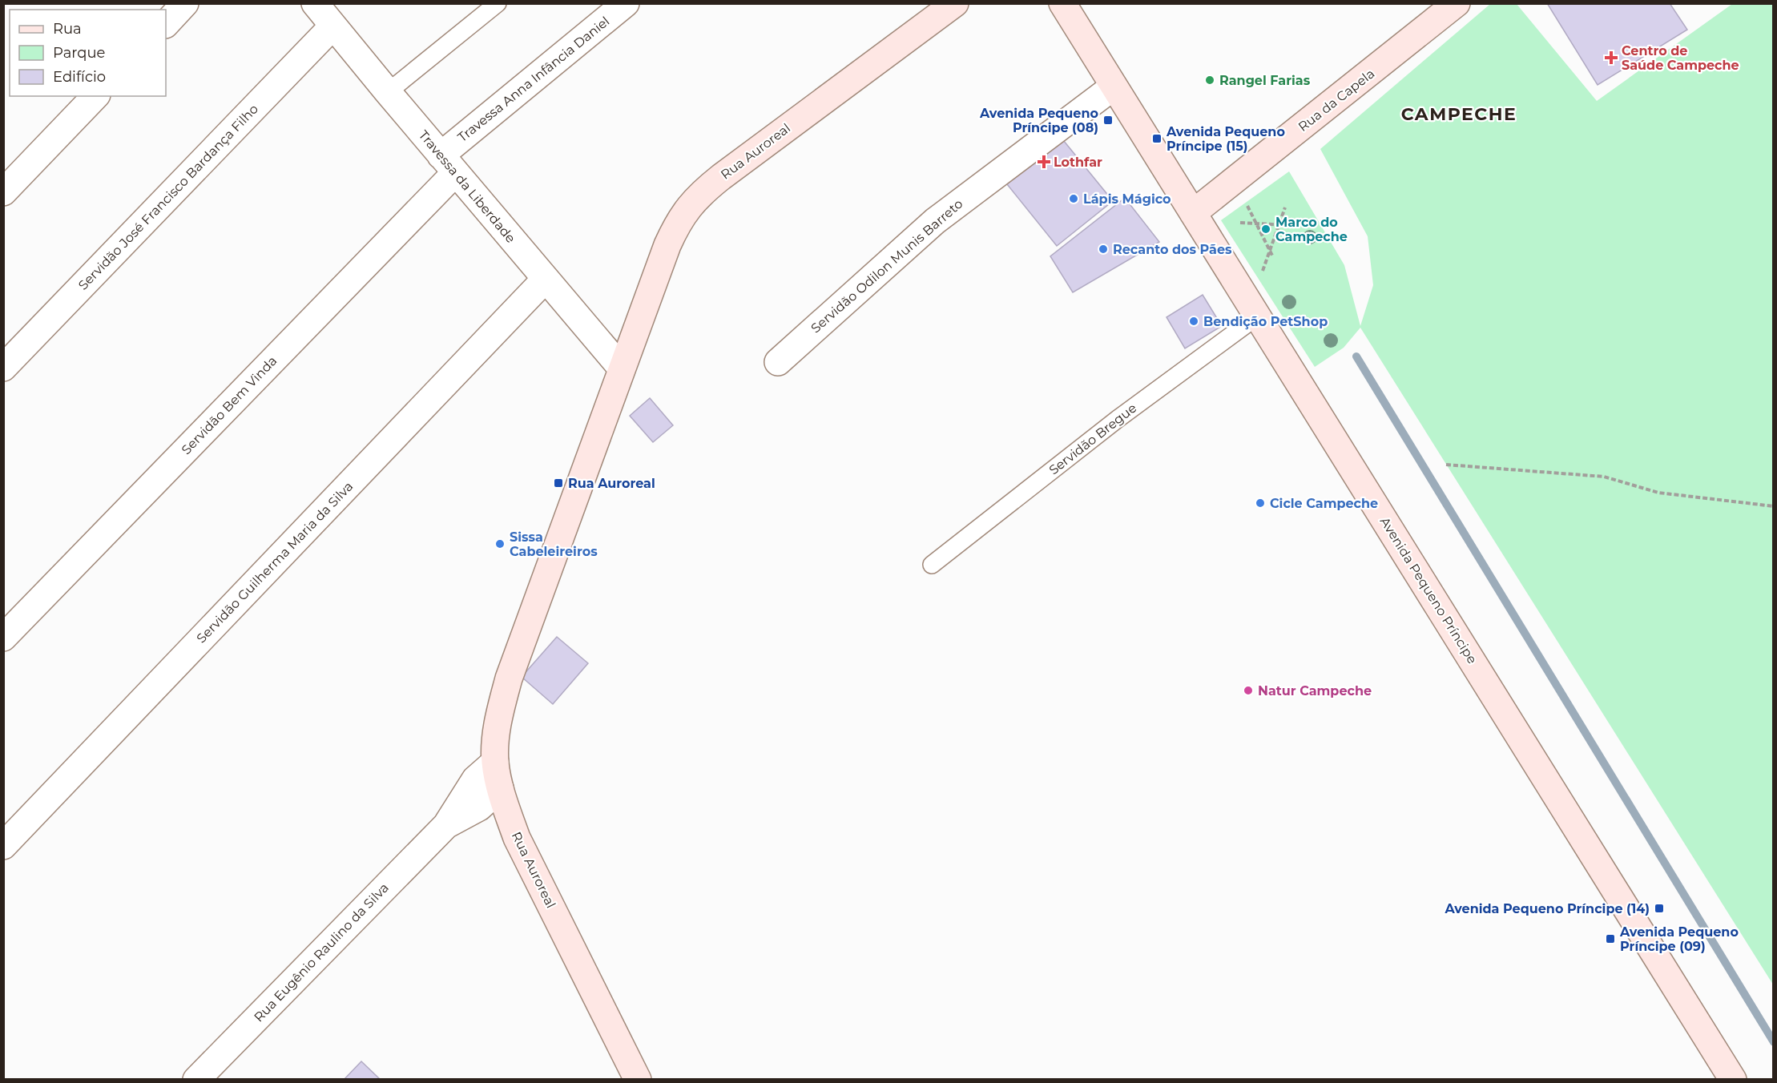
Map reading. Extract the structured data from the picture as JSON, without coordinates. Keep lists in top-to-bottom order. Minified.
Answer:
{"streets":{"main road":["Rua da Capela","Rua Auroreal","Avenida Pequeno Príncipe"],"street":["Travessa Anna Infância Daniel","Travessa da Liberdade","Servidão José Francisco Bardança Filho","Servidão Odilon Munis Barreto","Servidão Bem Vinda","Servidão Guilherma Maria da Silva","Rua Eugênio Raulino da Silva"],"lane":["Servidão Bregue"]},"crossings":[["Travessa Anna Infância Daniel","Travessa da Liberdade"],["Travessa Anna Infância Daniel","Servidão Bem Vinda"],["Rua da Capela","Avenida Pequeno Príncipe"],["Rua Auroreal","Travessa da Liberdade"],["Rua Auroreal","Rua Eugênio Raulino da Silva"],["Travessa da Liberdade","Servidão José Francisco Bardança Filho"],["Travessa da Liberdade","Servidão Bem Vinda"],["Travessa da Liberdade","Servidão Guilherma Maria da Silva"],["Servidão Odilon Munis Barreto","Avenida Pequeno Príncipe"],["Servidão Bregue","Avenida Pequeno Príncipe"]],"districts":["CAMPECHE"],"places":{"health":["Centro de Saúde Campeche","Lothfar"],"other":["Rangel Farias","Lápis Mágico","Marco do Campeche","Recanto dos Pães","Bendição PetShop","Cicle Campeche","Sissa Cabeleireiros","Natur Campeche"],"transit":["Avenida Pequeno Príncipe (08)","Avenida Pequeno Príncipe (15)","Rua Auroreal","Avenida Pequeno Príncipe (14)","Avenida Pequeno Príncipe (09)"]},"legend":["Rua","Parque","Edifício"]}
